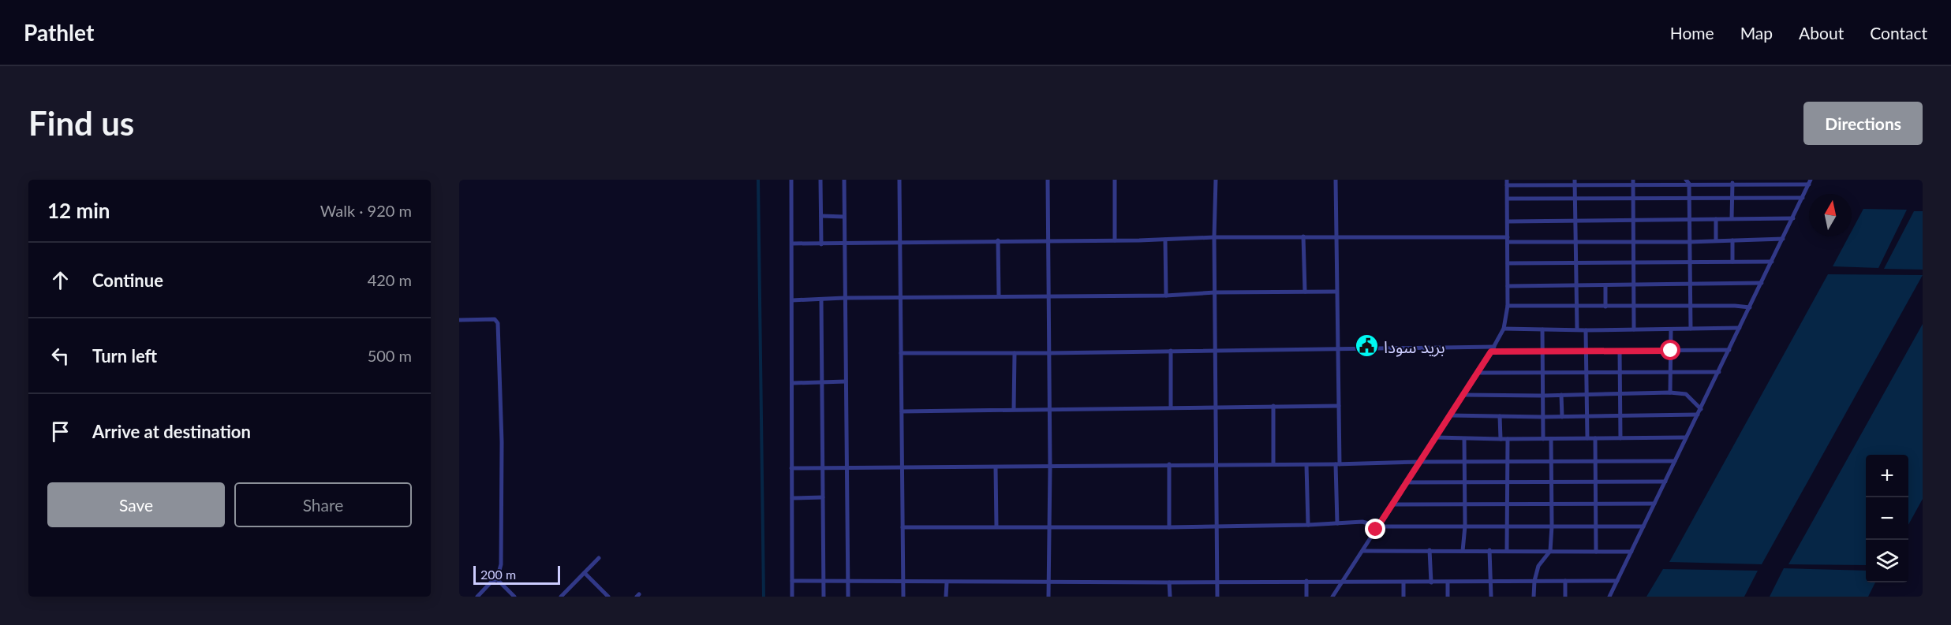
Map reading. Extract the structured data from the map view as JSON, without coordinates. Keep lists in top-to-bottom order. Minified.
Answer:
{"places":{"public building":["بريد سودا"]},"scale_bar":"200 m","north":"top","page":{"header":"Pathlet","nav":["Home","Map","About","Contact"],"buttons":["Directions",["Save","Share"]],"title":"Find us","heading":["12 min","Walk · 920 m"],"list":[["Continue","420 m"],["Turn left","500 m"],"Arrive at destination"],"map_buttons":["+","−"],"scale":"200 m"}}
